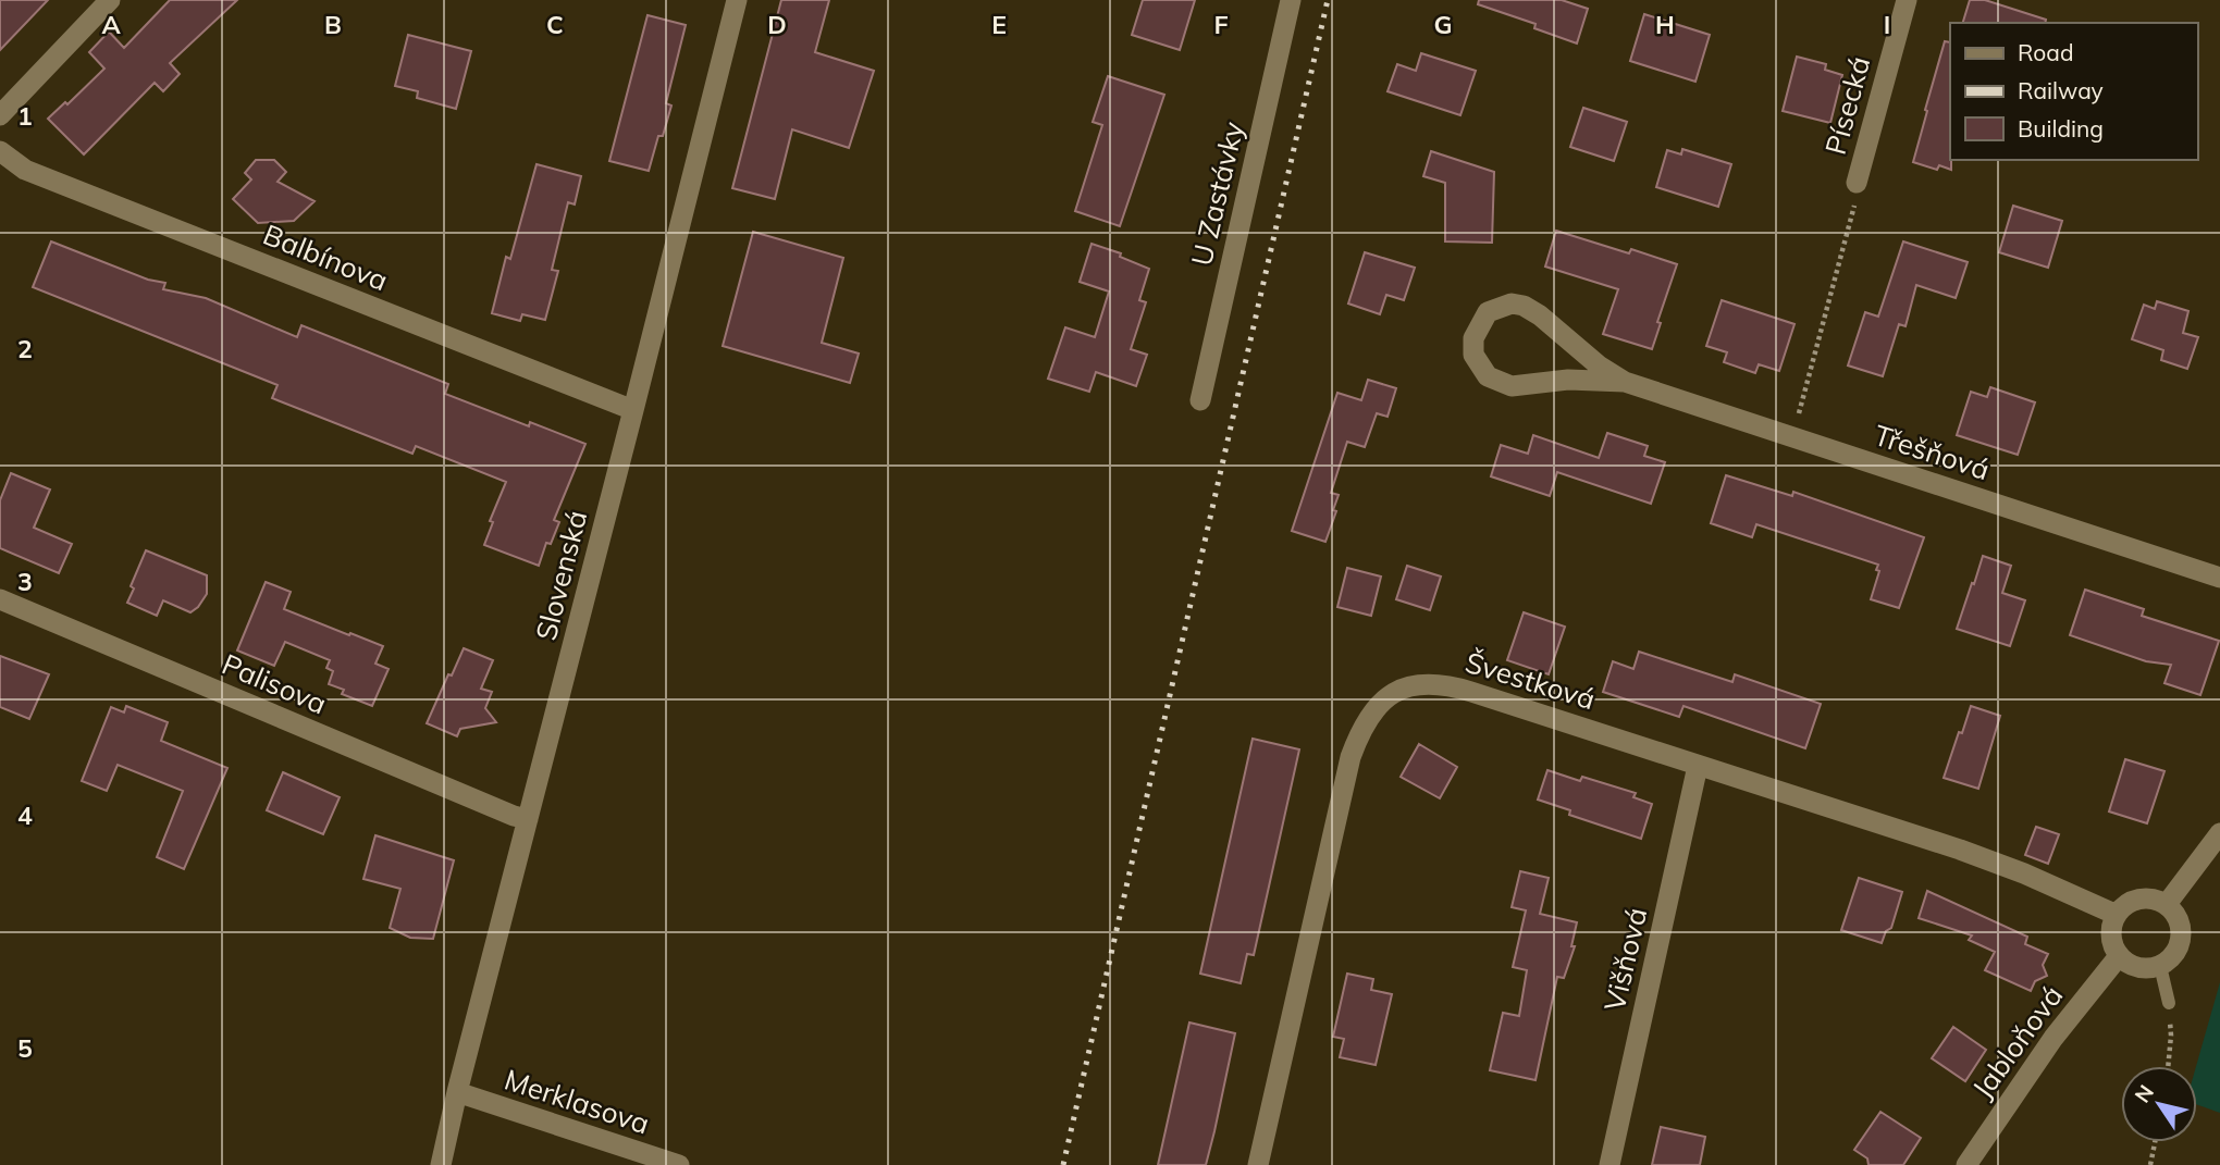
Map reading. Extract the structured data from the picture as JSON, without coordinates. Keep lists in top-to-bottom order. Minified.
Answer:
{"streets":{"street":["Písecká","U Zastávky","Balbínova","Třešňová","Slovenská","Švestková","Palisova","Višňová","Jabloňová","Merklasova"]},"crossings":[["Balbínova","Slovenská"],["Slovenská","Palisova"],["Slovenská","Merklasova"],["Švestková","Višňová"],["Švestková","Jabloňová"]],"legend":["Road","Railway","Building"],"north":"top left","grid":{"columns":["A","B","C","D","E","F","G","H","I"],"rows":["1","2","3","4","5"]}}
